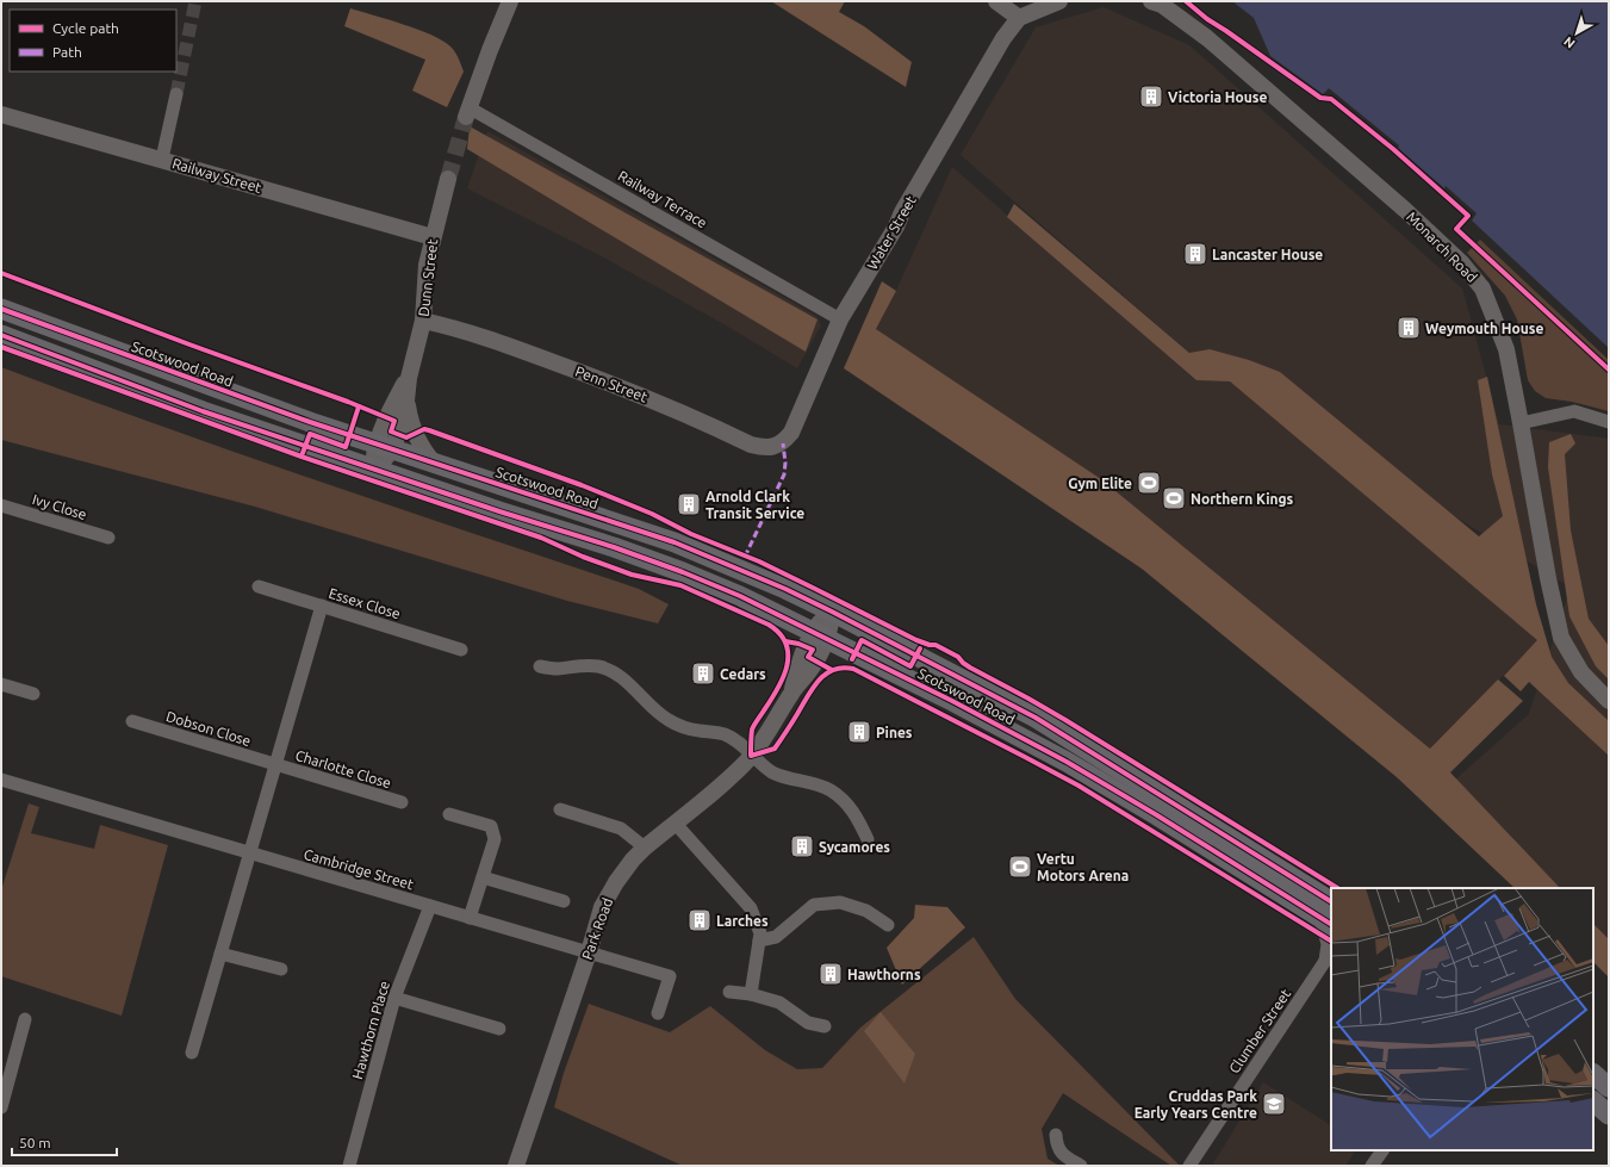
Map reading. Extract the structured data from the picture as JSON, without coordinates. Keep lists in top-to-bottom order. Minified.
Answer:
{"streets":{"main road":["Scotswood Road"],"street":["Railway Street","Railway Terrace","Water Street","Monarch Road","Dunn Street","Penn Street","Ivy Close","Essex Close","Dobson Close","Charlotte Close","Cambridge Street","Park Road","Hawthorn Place","Clumber Street"]},"crossings":[["Railway Street","Dunn Street"],["Railway Terrace","Water Street"],["Water Street","Penn Street"],["Dunn Street","Scotswood Road"],["Dunn Street","Penn Street"],["Scotswood Road","Park Road"],["Scotswood Road","Clumber Street"],["Dobson Close","Charlotte Close"],["Cambridge Street","Park Road"],["Cambridge Street","Hawthorn Place"]],"places":{"building":["Victoria House","Lancaster House","Weymouth House","Arnold Clark Transit Service","Cedars","Pines","Sycamores","Larches","Hawthorns"],"sports":["Gym Elite","Northern Kings","Vertu Motors Arena"],"school or university":["Cruddas Park Early Years Centre"]},"legend":["Cycle path","Path"],"scale_bar":"50 m","north":"bottom left"}
